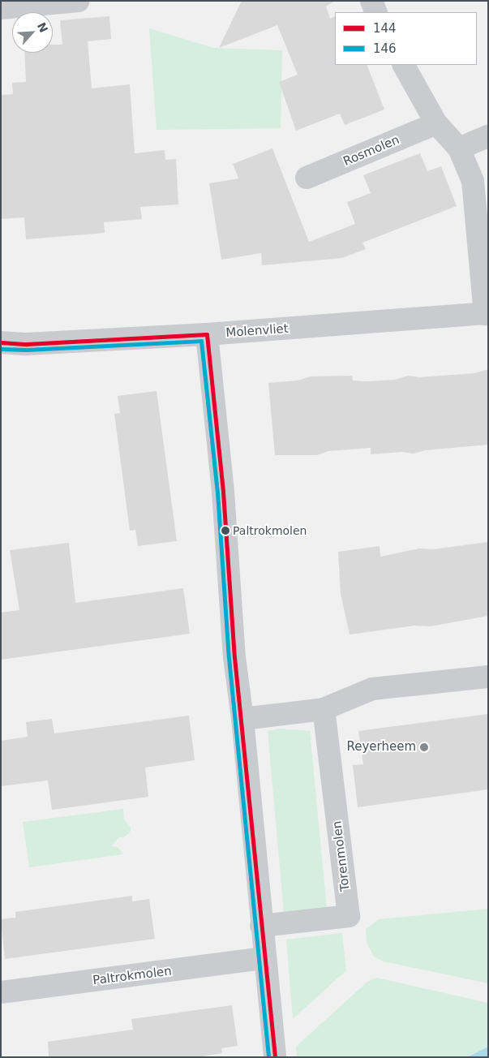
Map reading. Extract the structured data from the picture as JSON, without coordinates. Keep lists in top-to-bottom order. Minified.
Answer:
{"streets":{"street":["Rosmolen","Molenvliet","Torenmolen","Paltrokmolen"]},"places":["Paltrokmolen","Reyerheem"],"lines":["transit line 144","transit line 146"],"legend":["144","146"],"north":"top right"}
